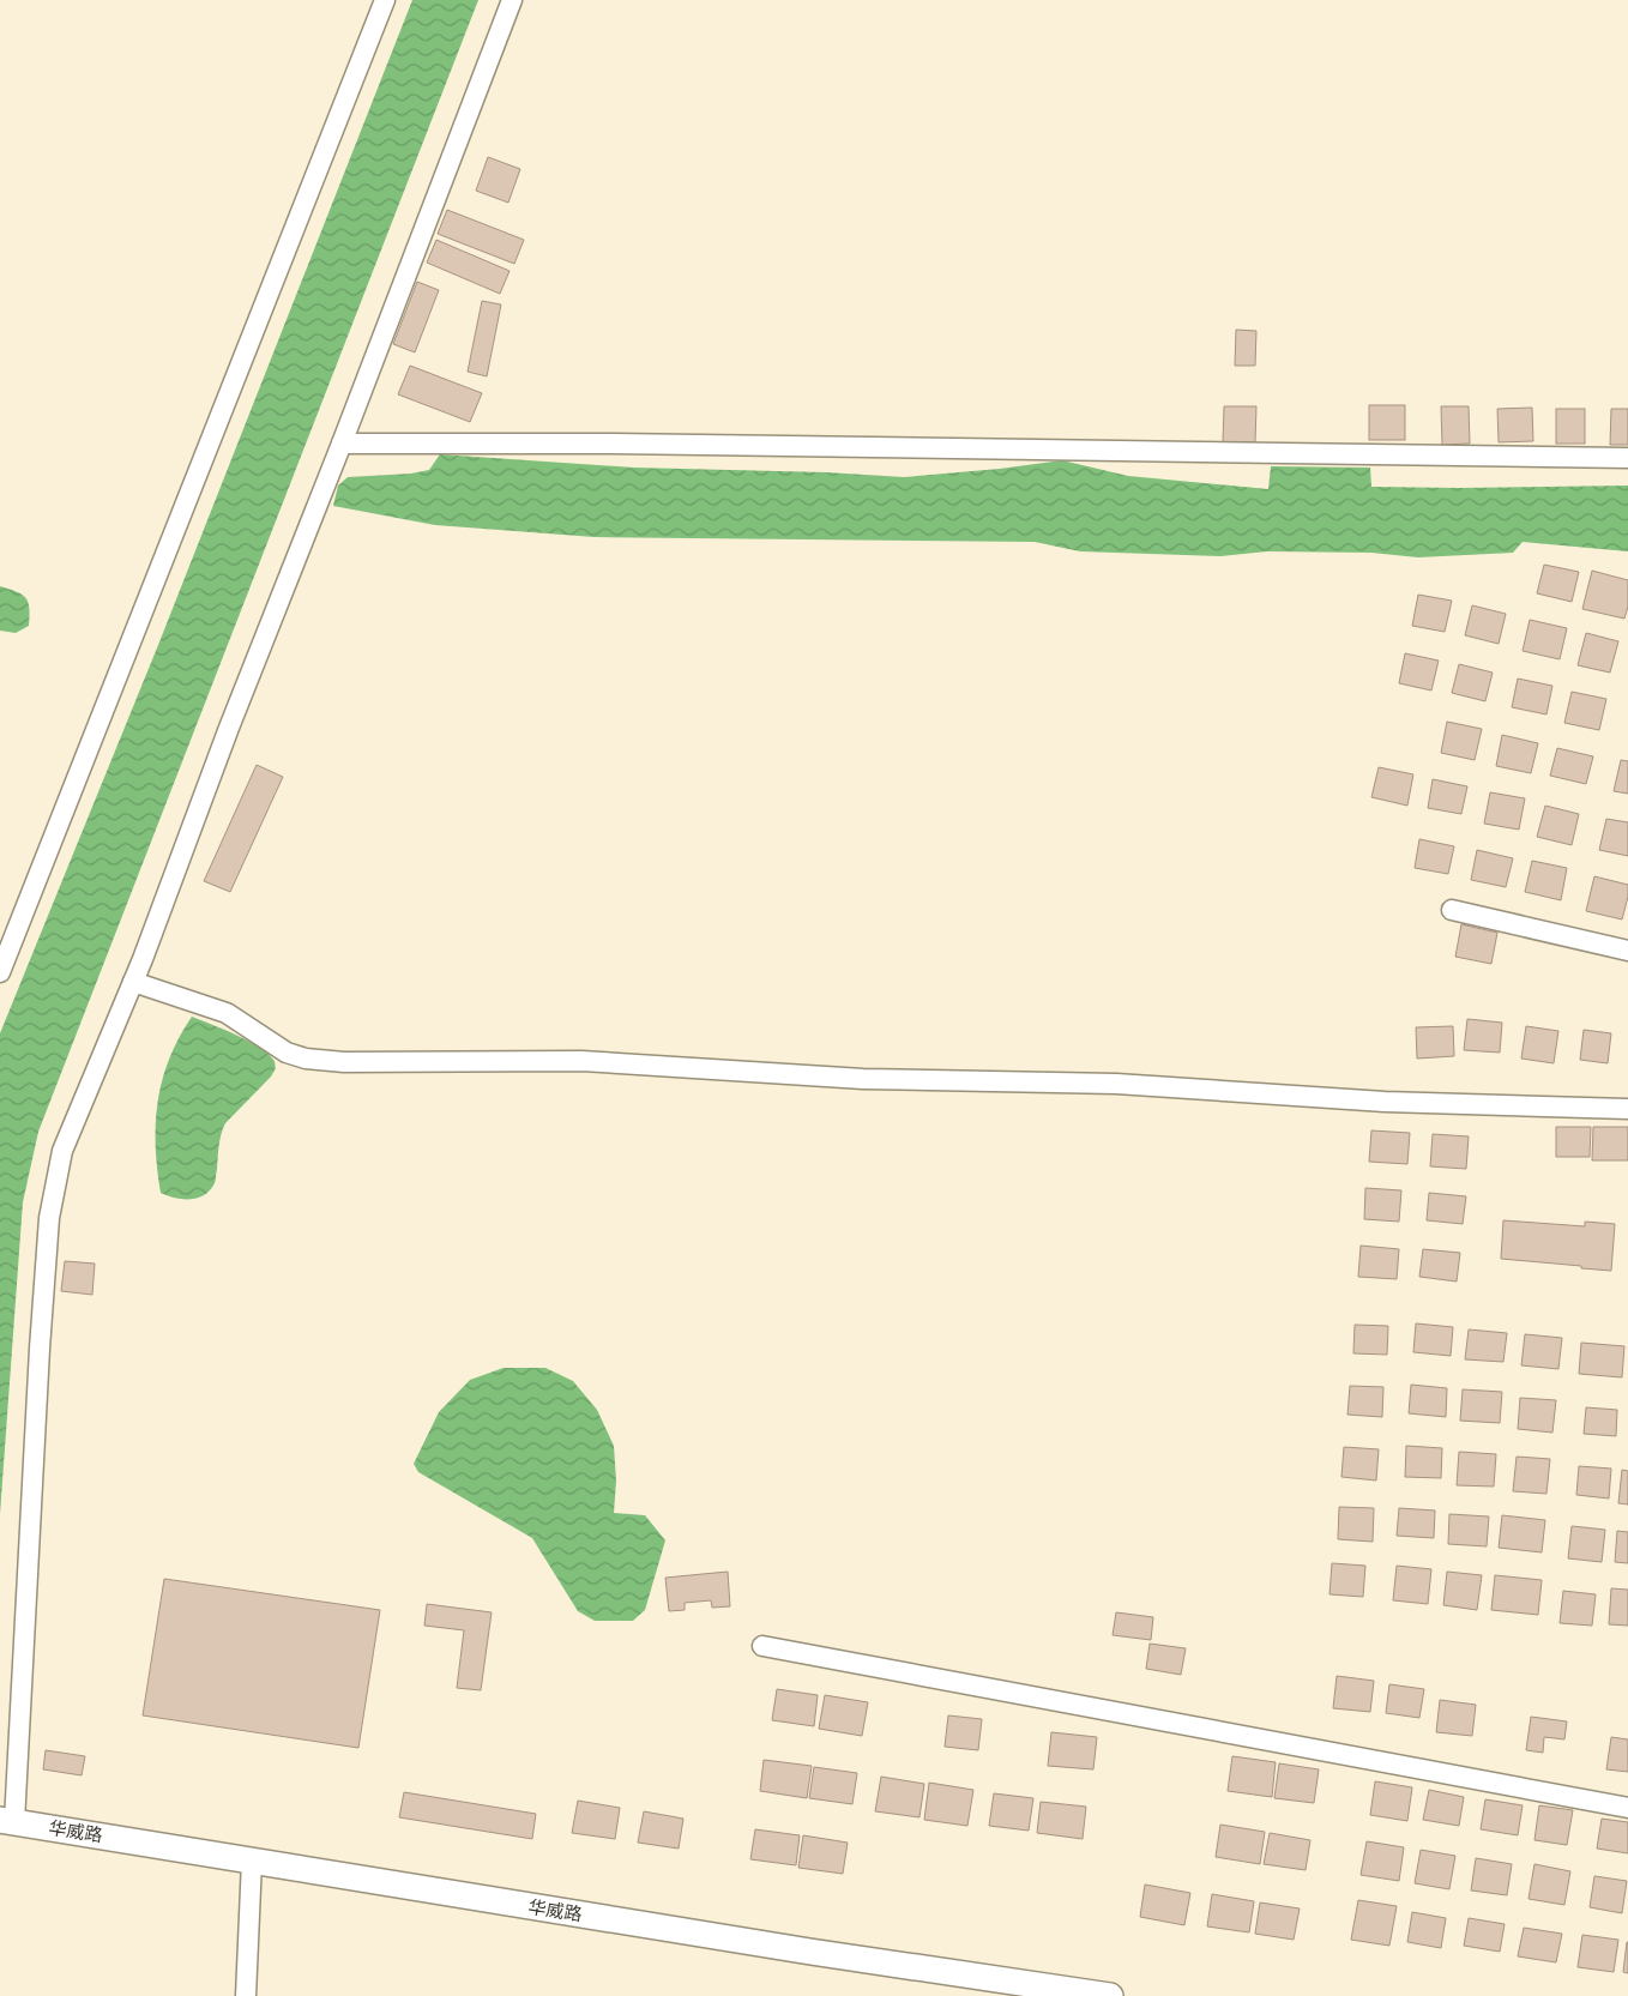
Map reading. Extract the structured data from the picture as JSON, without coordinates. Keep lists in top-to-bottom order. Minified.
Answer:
{"streets":{"main road":["华威路"]}}
